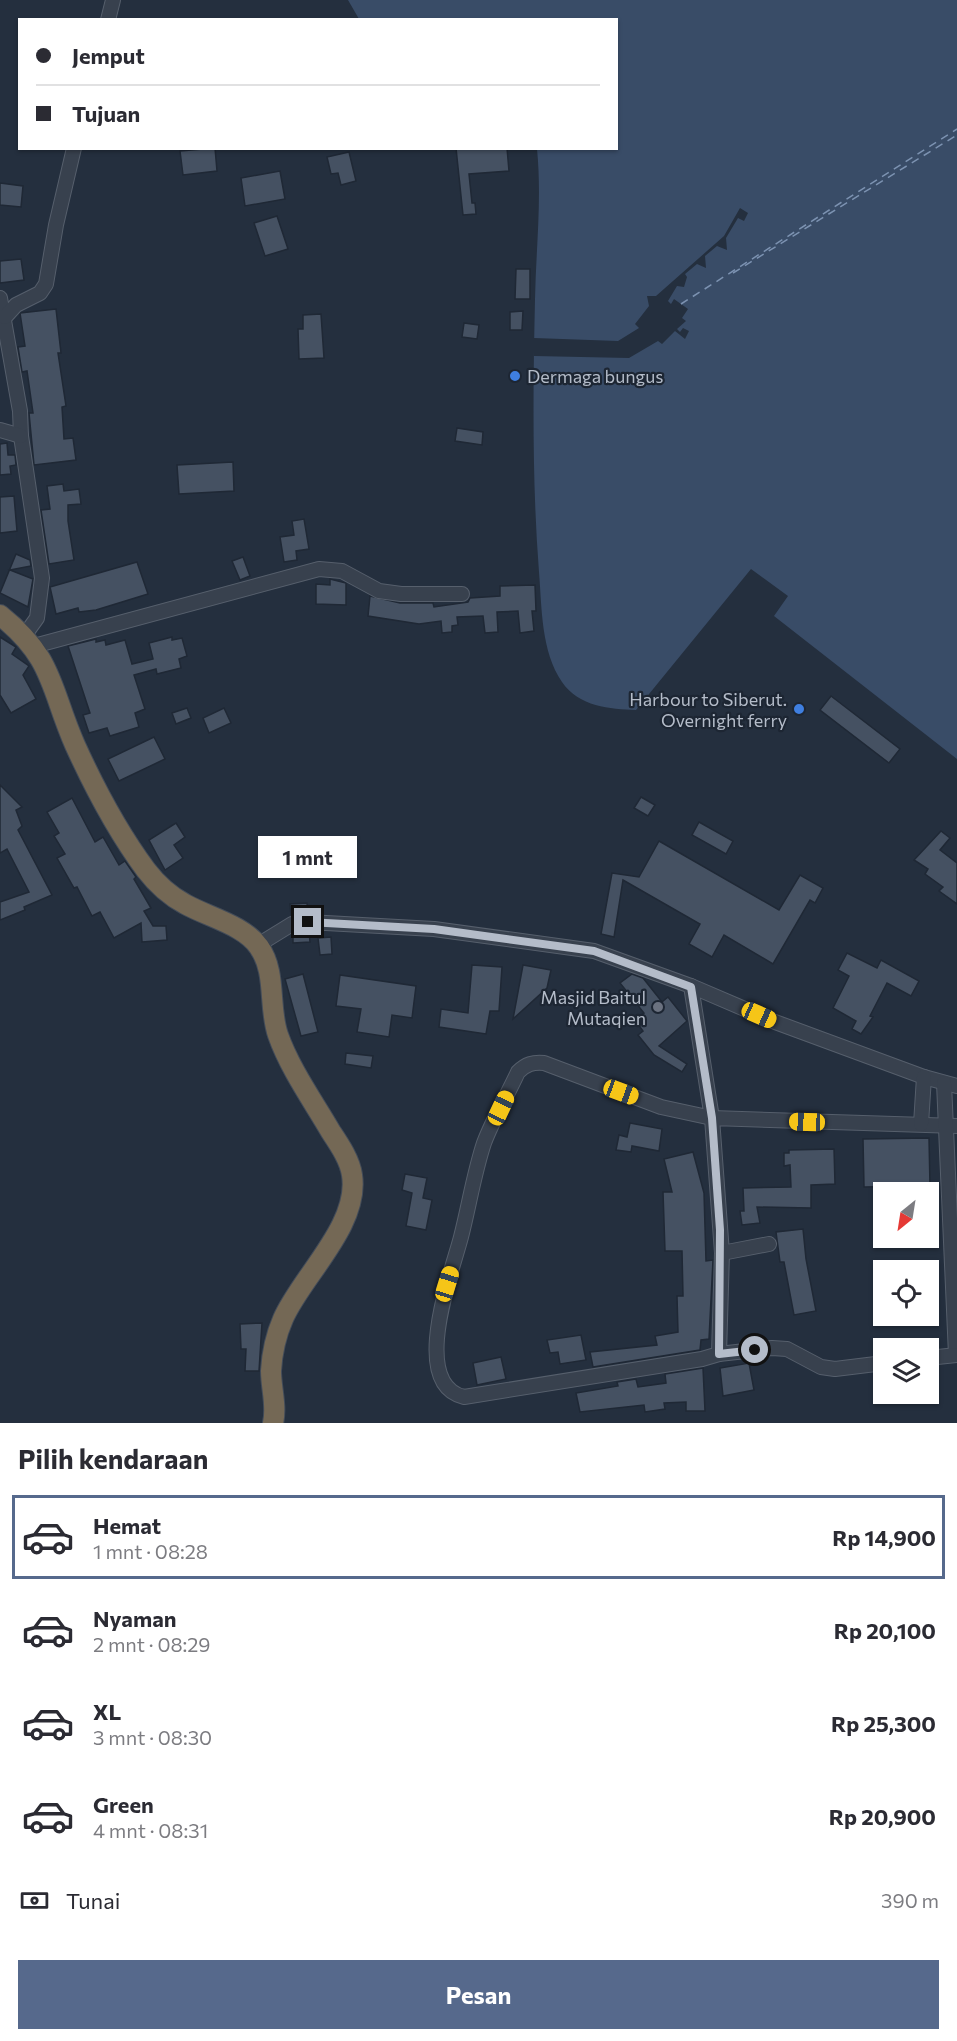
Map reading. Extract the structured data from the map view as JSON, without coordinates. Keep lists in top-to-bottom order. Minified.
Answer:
{"places":["Dermaga bungus","Harbour to Siberut. Overnight ferry","Masjid Baitul Mutaqien"],"north":"bottom left","page":{"banner":["Jemput","Tujuan"],"bubble":"1 mnt","heading":"Pilih kendaraan","list":[{"name":"Hemat","note":"1 mnt · 08:28","value":"Rp 14,900"},{"name":"Nyaman","note":"2 mnt · 08:29","value":"Rp 20,100"},{"name":"XL","note":"3 mnt · 08:30","value":"Rp 25,300"},{"name":"Green","note":"4 mnt · 08:31","value":"Rp 20,900"}],"pay":["Tunai","390 m"],"buttons":"Pesan"}}
